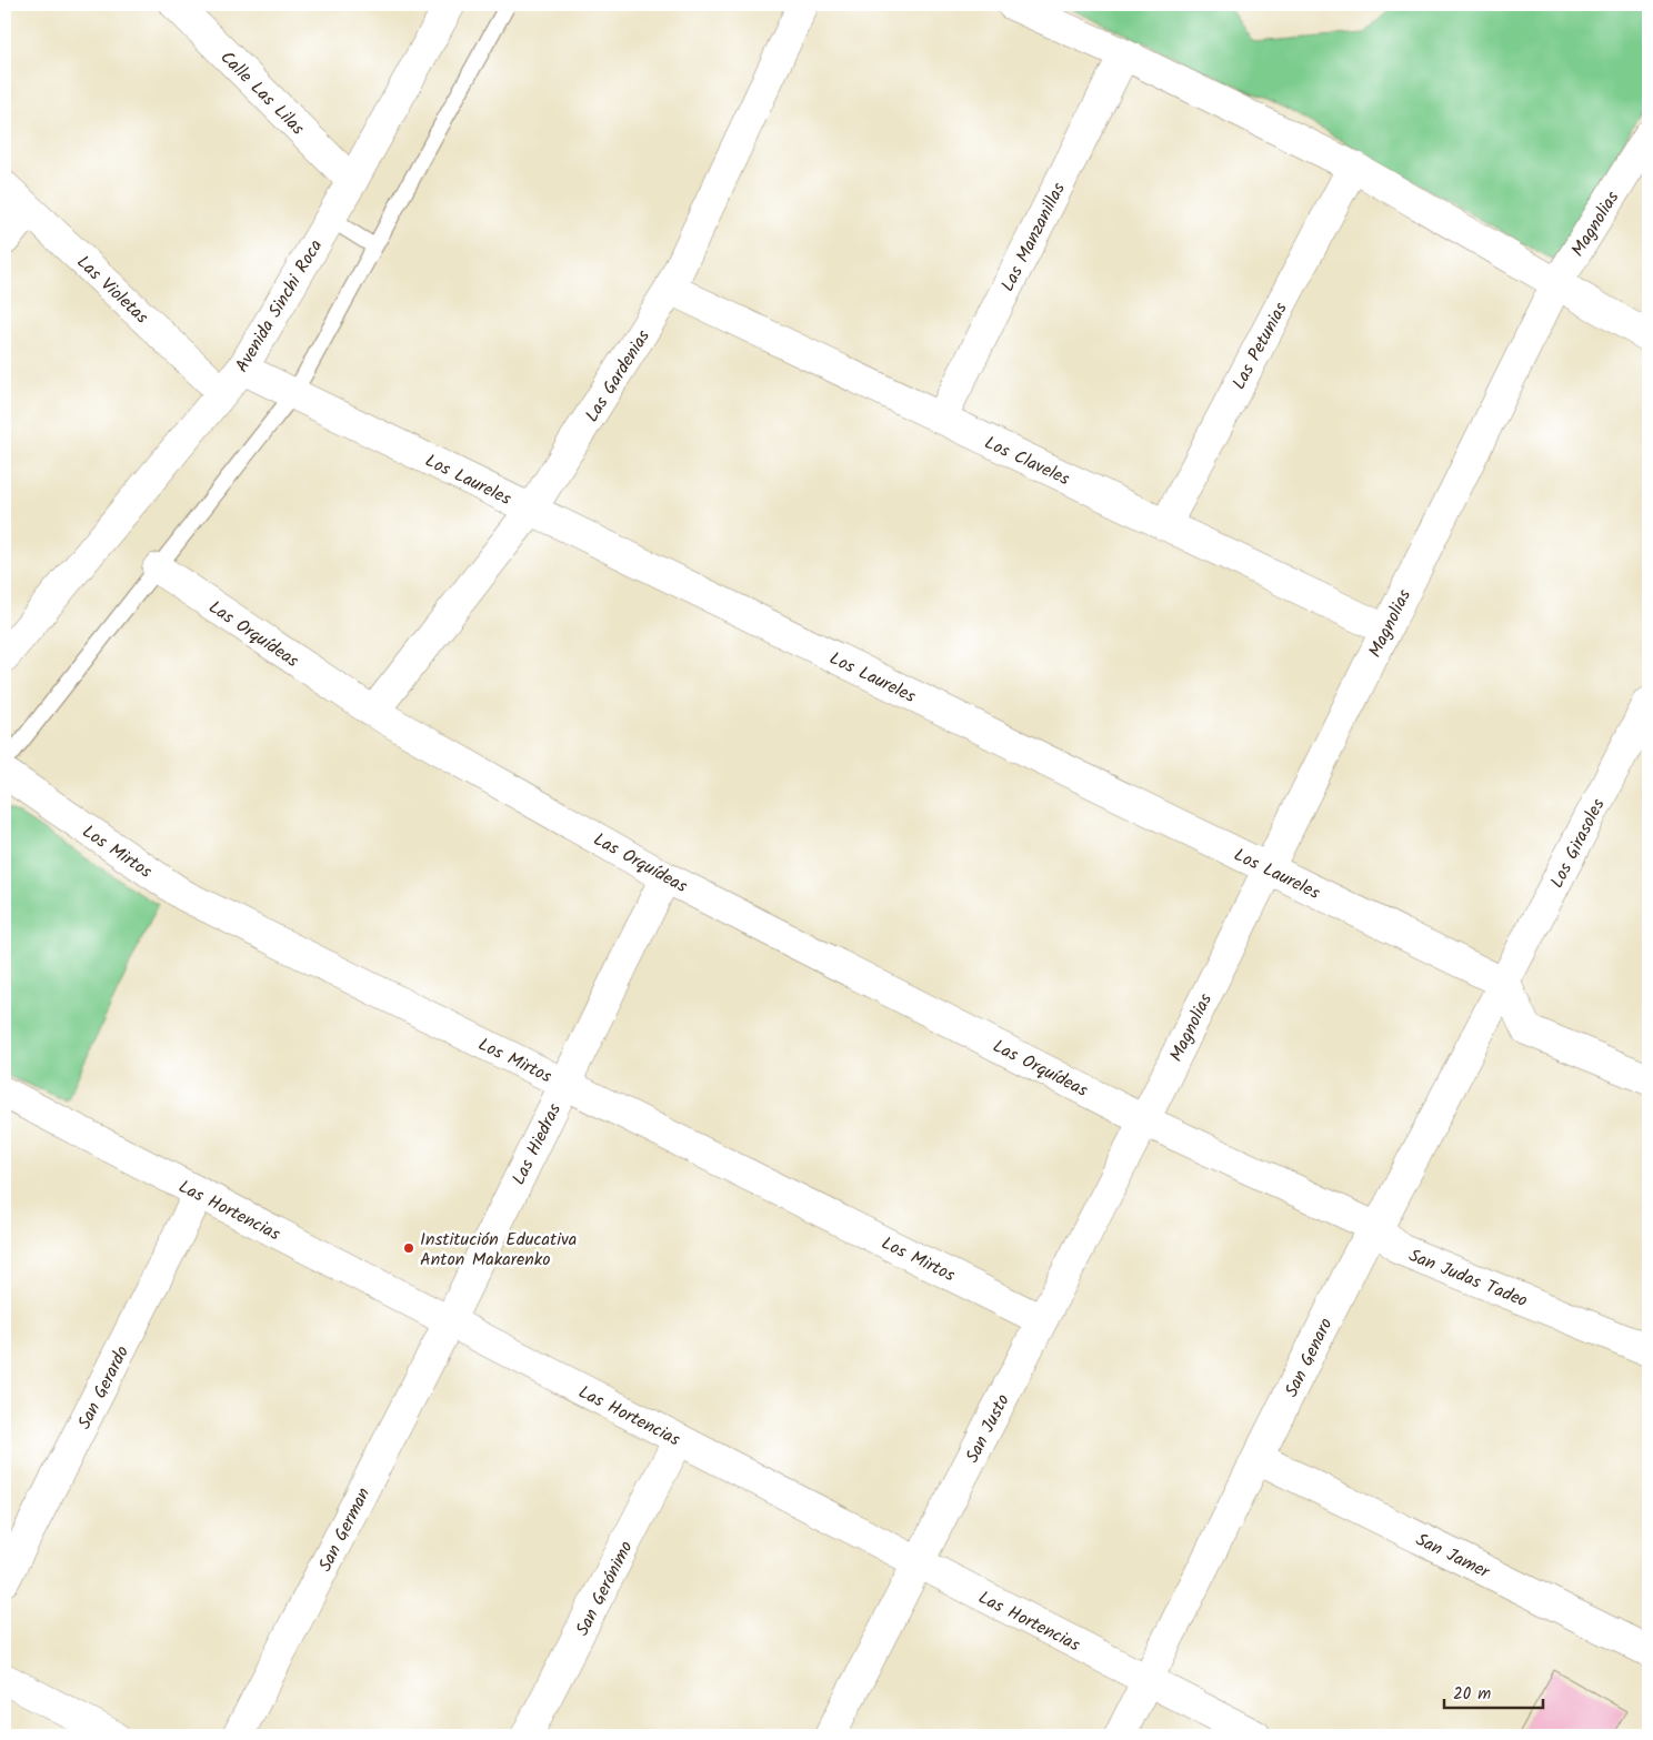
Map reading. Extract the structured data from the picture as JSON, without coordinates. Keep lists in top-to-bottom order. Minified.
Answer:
{"streets":{"street":["Calle Las Lilas","Magnolias","Las Manzanillas","Las Violetas","Avenida Sinchi Roca","Las Petunias","Las Gardenias","Los Claveles","Los Laureles","Las Orquídeas","Los Girasoles","Los Mirtos","Las Hiedras","Las Hortencias","San Judas Tadeo","San Genaro","San Gerardo","San Justo","San German","San Jamer","San Gerónimo"]},"crossings":[["Calle Las Lilas","Avenida Sinchi Roca"],["Magnolias","Los Claveles"],["Magnolias","Los Laureles"],["Magnolias","Las Orquídeas"],["Magnolias","San Judas Tadeo"],["Magnolias","San Justo"],["Las Manzanillas","Los Claveles"],["Las Violetas","Avenida Sinchi Roca"],["Avenida Sinchi Roca","Los Laureles"],["Las Petunias","Los Claveles"],["Las Gardenias","Los Claveles"],["Las Gardenias","Los Laureles"],["Las Gardenias","Las Orquídeas"],["Los Laureles","Los Girasoles"],["Los Laureles","San Genaro"],["Las Orquídeas","Las Hiedras"],["Las Orquídeas","San Judas Tadeo"],["Las Orquídeas","San Justo"],["Los Girasoles","San Genaro"],["Los Mirtos","Las Hiedras"],["Los Mirtos","San Justo"],["Las Hiedras","Las Hortencias"],["Las Hiedras","San German"],["Las Hortencias","San Genaro"],["Las Hortencias","San Gerardo"],["Las Hortencias","San Justo"],["Las Hortencias","San German"],["Las Hortencias","San Gerónimo"],["San Judas Tadeo","San Genaro"],["San Judas Tadeo","San Justo"],["San Genaro","San Jamer"]],"places":["Institución Educativa Anton Makarenko"],"scale_bar":"20 m"}
